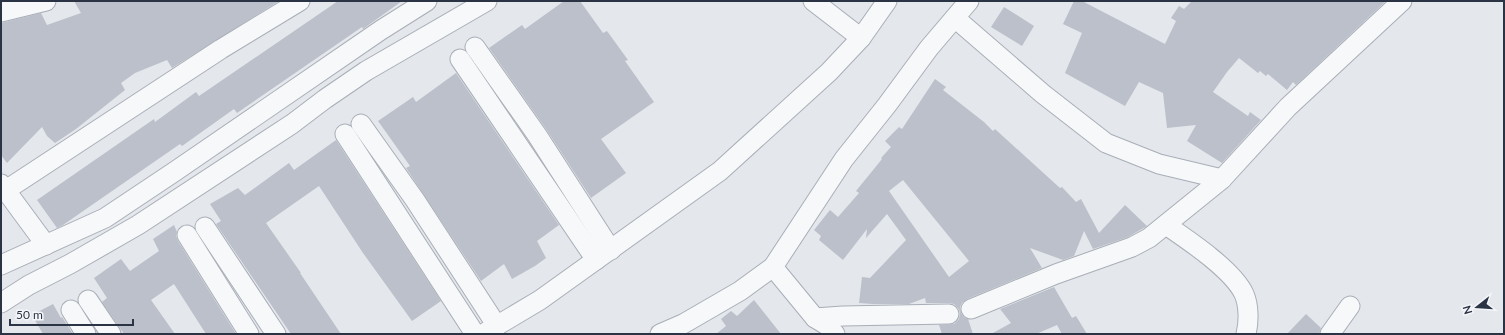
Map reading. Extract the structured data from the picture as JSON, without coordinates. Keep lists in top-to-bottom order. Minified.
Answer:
{"scale_bar":"50 m","north":"left"}
